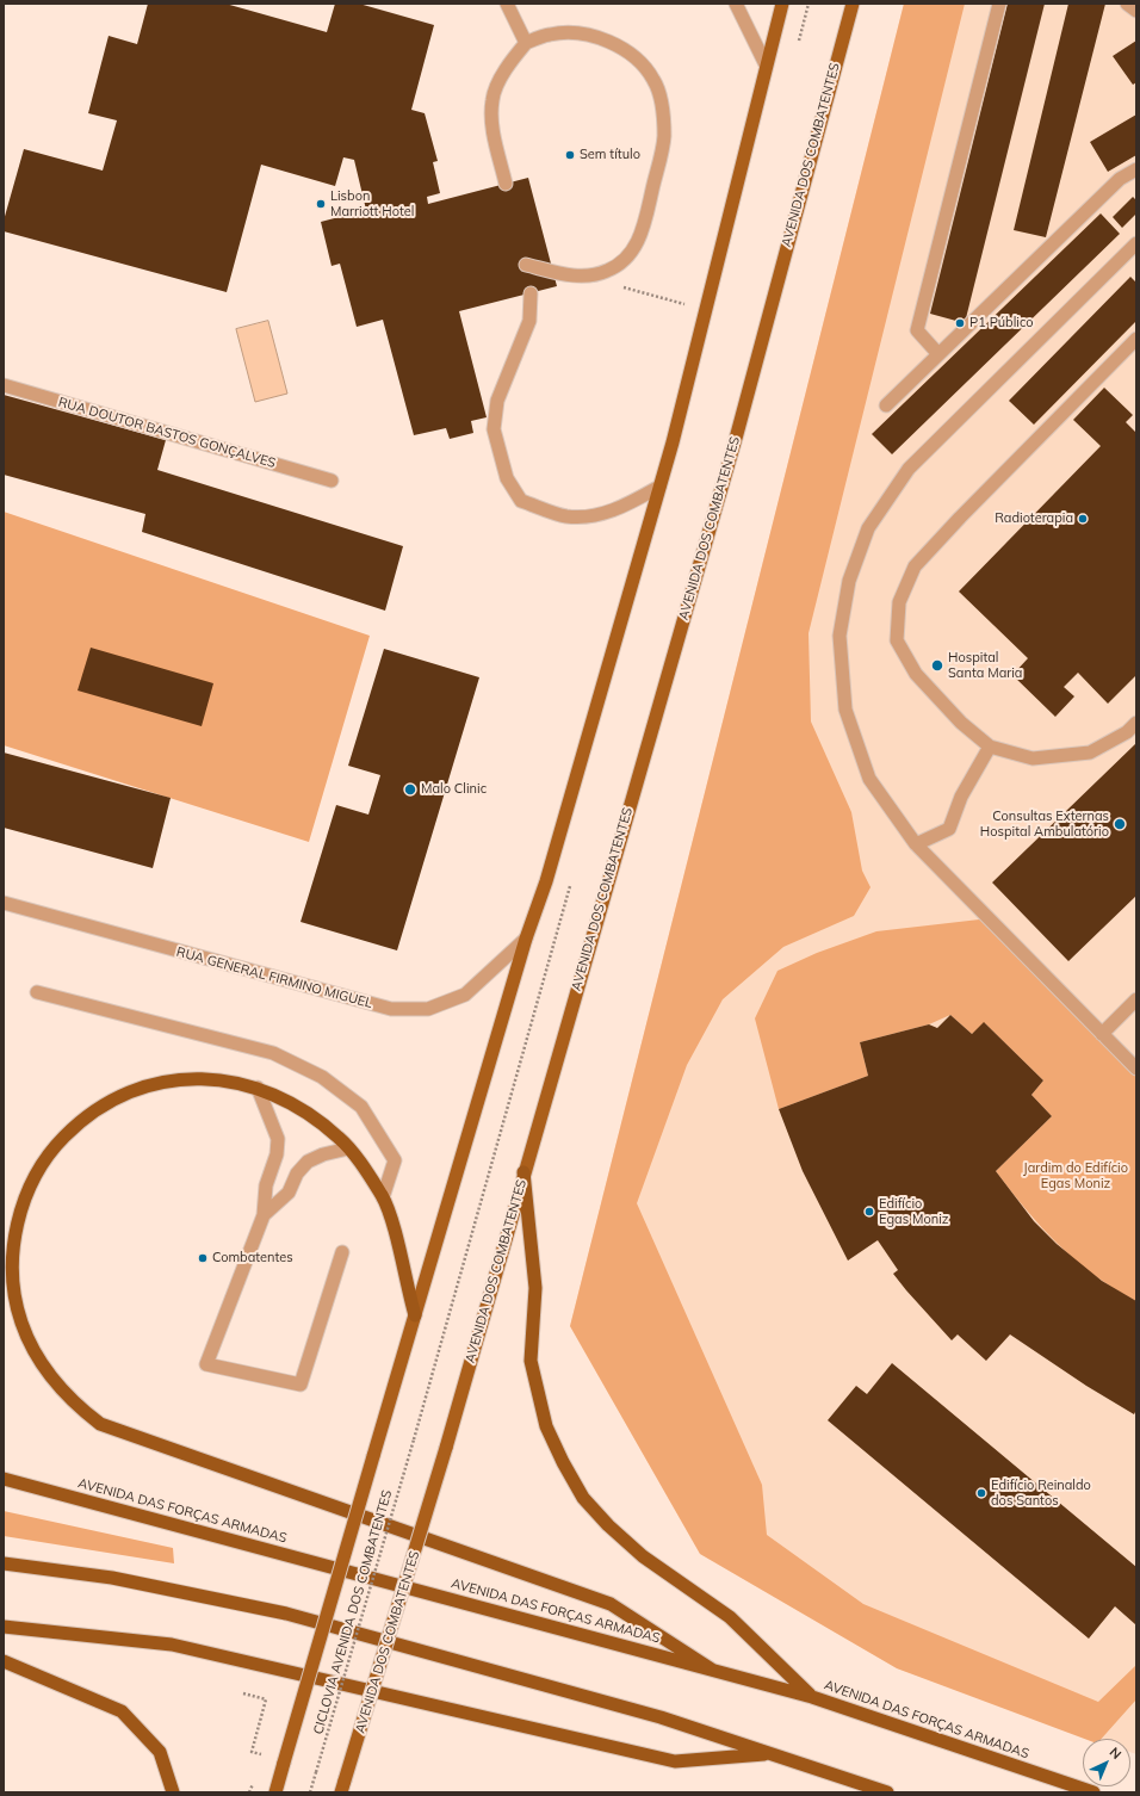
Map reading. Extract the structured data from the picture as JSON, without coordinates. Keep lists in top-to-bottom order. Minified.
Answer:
{"streets":{"highway":["AVENIDA DAS FORÇAS ARMADAS"],"main road":["AVENIDA DOS COMBATENTES"],"street":["RUA DOUTOR BASTOS GONÇALVES","RUA GENERAL FIRMINO MIGUEL"],"path":["CICLOVIA AVENIDA DOS COMBATENTES"]},"parks":["Jardim do Edifício Egas Moniz"],"places":["Sem título","Lisbon Marriott Hotel","P1 Público","Radioterapia","Hospital Santa Maria","Malo Clinic","Consultas Externas Hospital Ambulatório","Edifício Egas Moniz","Combatentes","Edifício Reinaldo dos Santos"],"north":"top right"}
